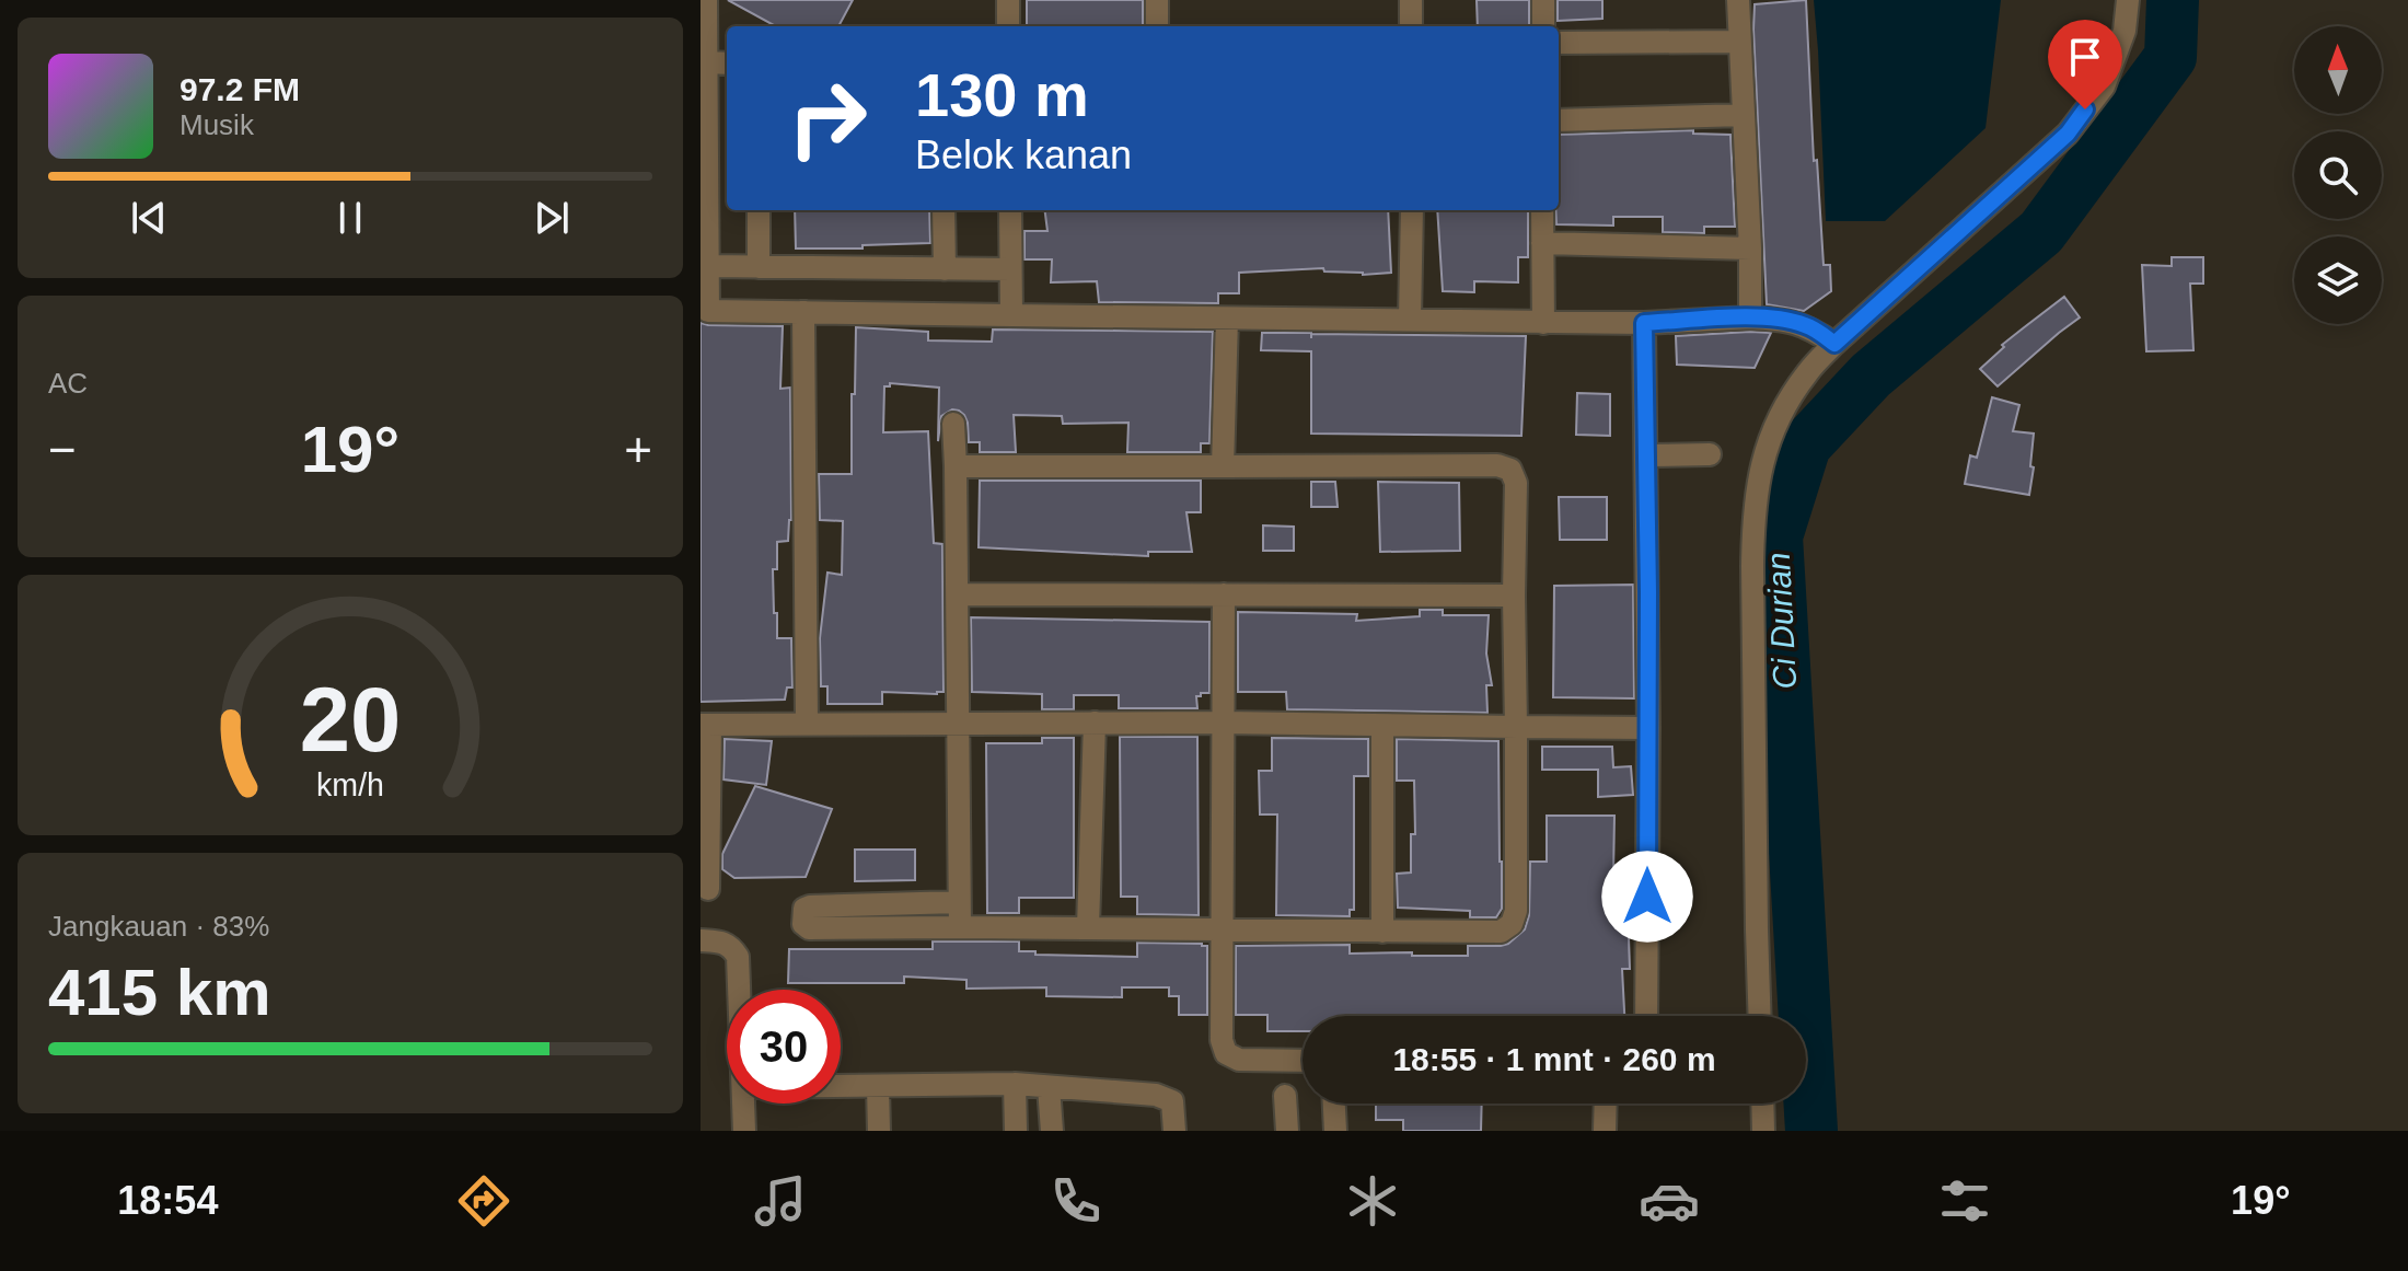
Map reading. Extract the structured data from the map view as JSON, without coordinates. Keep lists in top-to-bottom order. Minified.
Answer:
{"water":["Ci Durian"],"north":"top","page":{"turn":["130 m","Belok kanan"],"song":["97.2 FM","Musik"],"tile":["AC",["Jangkauan · 83%","415 km"]],"heat":["−","19°","+"],"limit":"30","trip":"18:55 · 1 mnt · 260 m","tabs":["18:54","19°"],"gauge":["20","km/h"]}}
